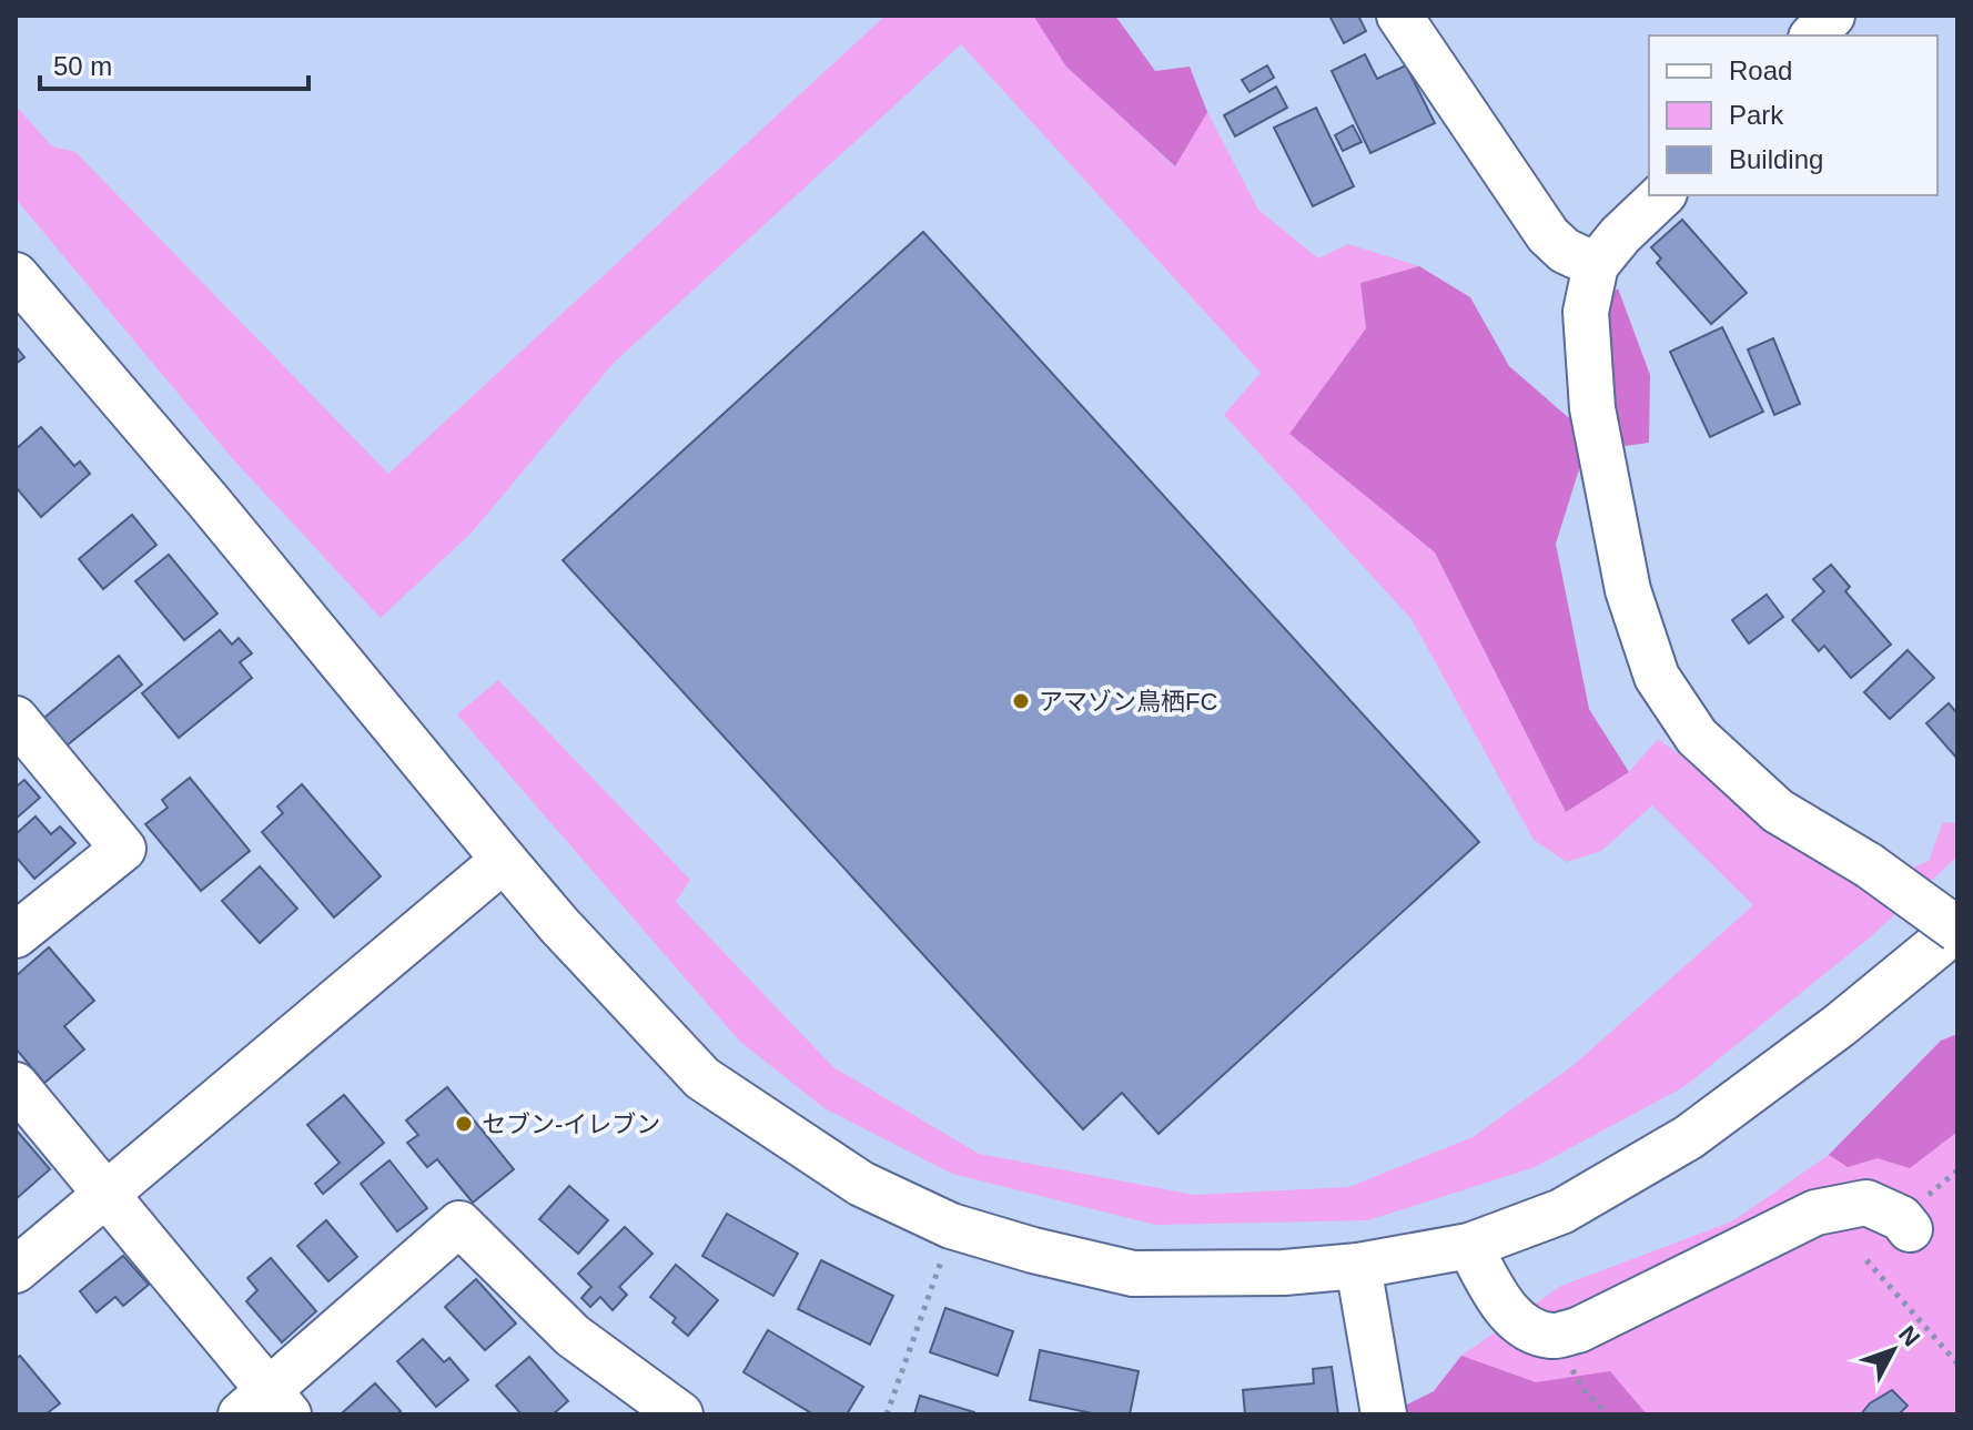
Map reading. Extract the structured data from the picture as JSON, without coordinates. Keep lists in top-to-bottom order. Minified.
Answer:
{"places":["アマゾン鳥栖FC","セブン-イレブン"],"legend":["Road","Park","Building"],"scale_bar":"50 m","north":"top right"}
